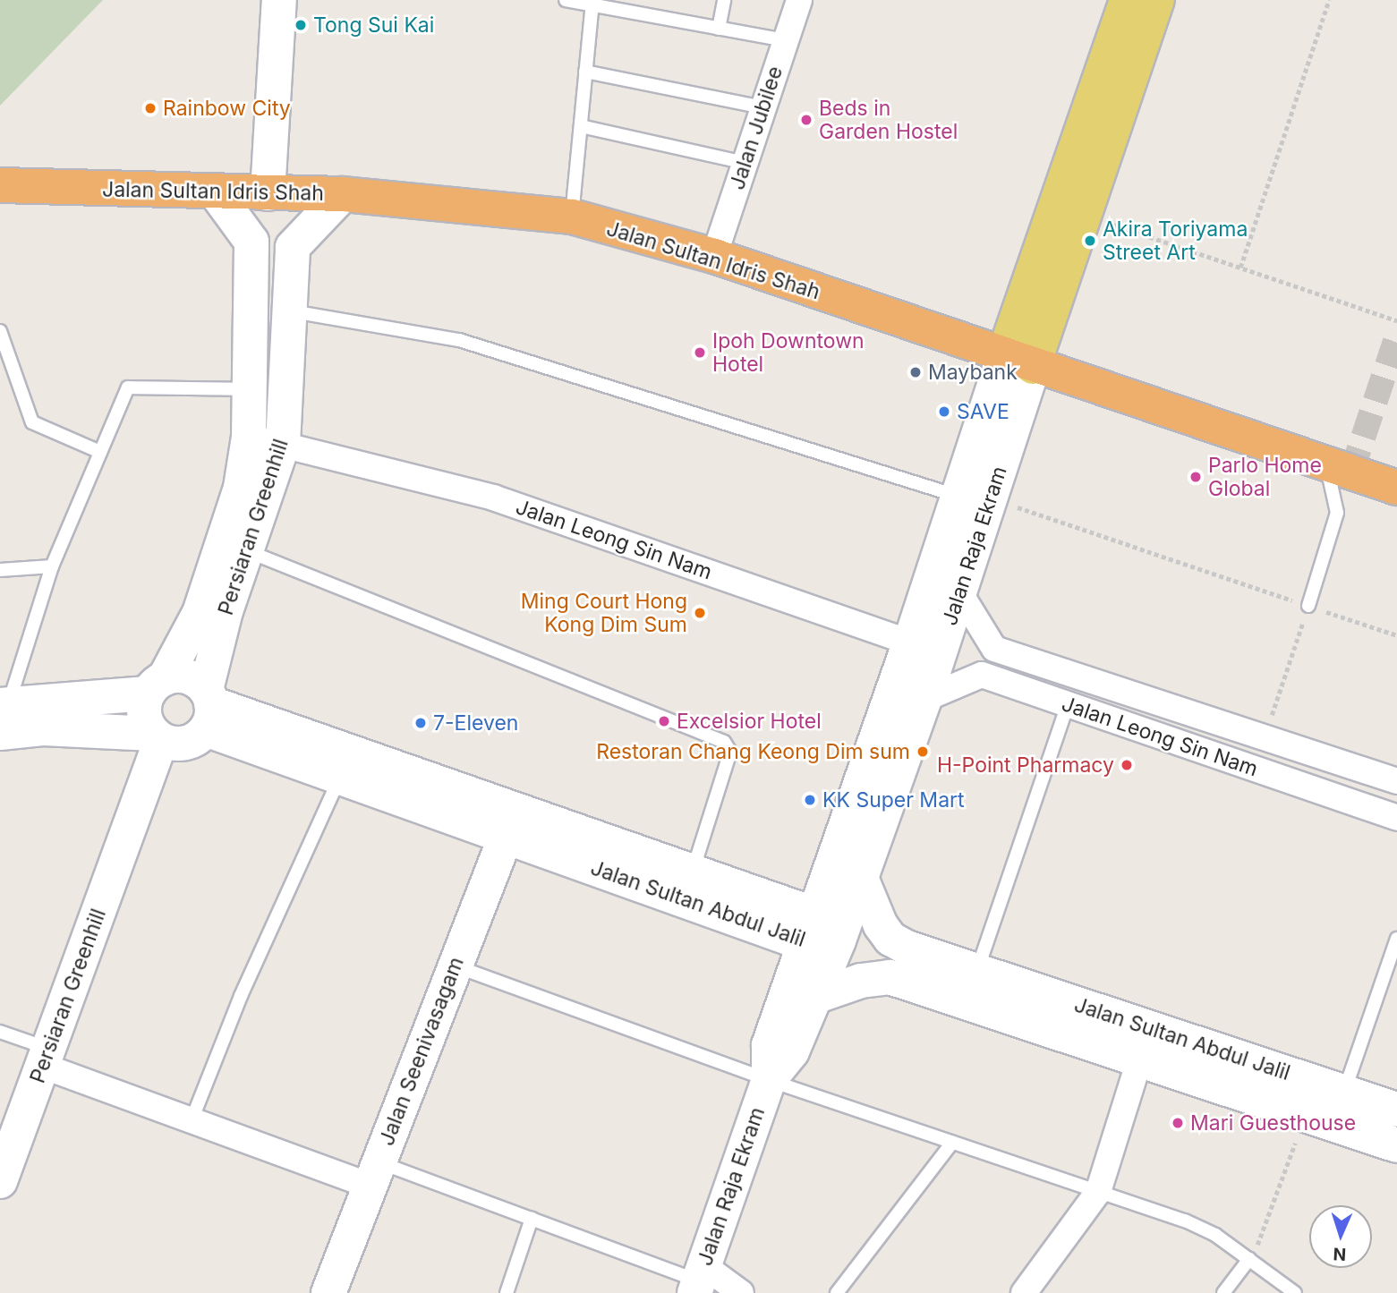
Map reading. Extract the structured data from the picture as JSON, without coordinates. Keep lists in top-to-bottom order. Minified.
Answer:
{"streets":{"highway":["Jalan Sultan Idris Shah"],"main road":["Jalan Raja Ekram"],"street":["Jalan Jubilee","Persiaran Greenhill","Jalan Leong Sin Nam","Jalan Sultan Abdul Jalil","Jalan Seenivasagam"]},"crossings":[["Jalan Jubilee","Jalan Sultan Idris Shah"],["Jalan Sultan Idris Shah","Persiaran Greenhill"],["Jalan Sultan Idris Shah","Jalan Raja Ekram"],["Persiaran Greenhill","Jalan Leong Sin Nam"],["Persiaran Greenhill","Jalan Sultan Abdul Jalil"],["Jalan Leong Sin Nam","Jalan Raja Ekram"],["Jalan Raja Ekram","Jalan Sultan Abdul Jalil"],["Jalan Sultan Abdul Jalil","Jalan Seenivasagam"]],"places":["Tong Sui Kai","Rainbow City","Beds in Garden Hostel","Akira Toriyama Street Art","Ipoh Downtown Hotel","Maybank","SAVE","Parlo Home Global","Ming Court Hong Kong Dim Sum","Excelsior Hotel","7-Eleven","Restoran Chang Keong Dim sum","H-Point Pharmacy","KK Super Mart","Mari Guesthouse"],"north":"bottom"}
